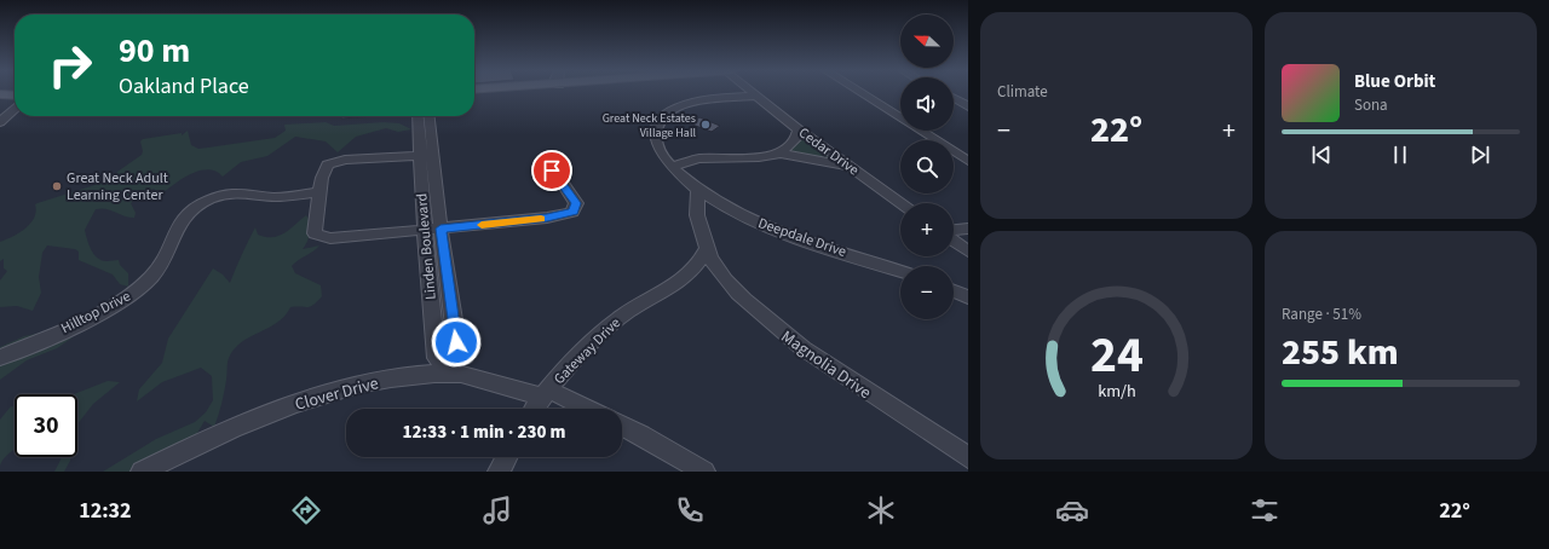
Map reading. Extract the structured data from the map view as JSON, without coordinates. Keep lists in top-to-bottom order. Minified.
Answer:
{"streets":{"street":["Cedar Drive","Deepdale Drive","Linden Boulevard","Hilltop Drive","Gateway Drive","Magnolia Drive","Clover Drive"]},"crossings":[["Linden Boulevard","Clover Drive"],["Gateway Drive","Magnolia Drive"],["Gateway Drive","Clover Drive"]],"places":["Great Neck Estates Village Hall","Great Neck Adult Learning Center"],"north":"left","page":{"tile":["Climate",["Range · 51%","255 km"]],"map_buttons":["+","−"],"turn":["90 m","Oakland Place"],"song":["Blue Orbit","Sona"],"heat":["−","22°","+"],"limit":"30","trip":"12:33 · 1 min · 230 m","tabs":["12:32","22°"],"gauge":["24","km/h"]}}
